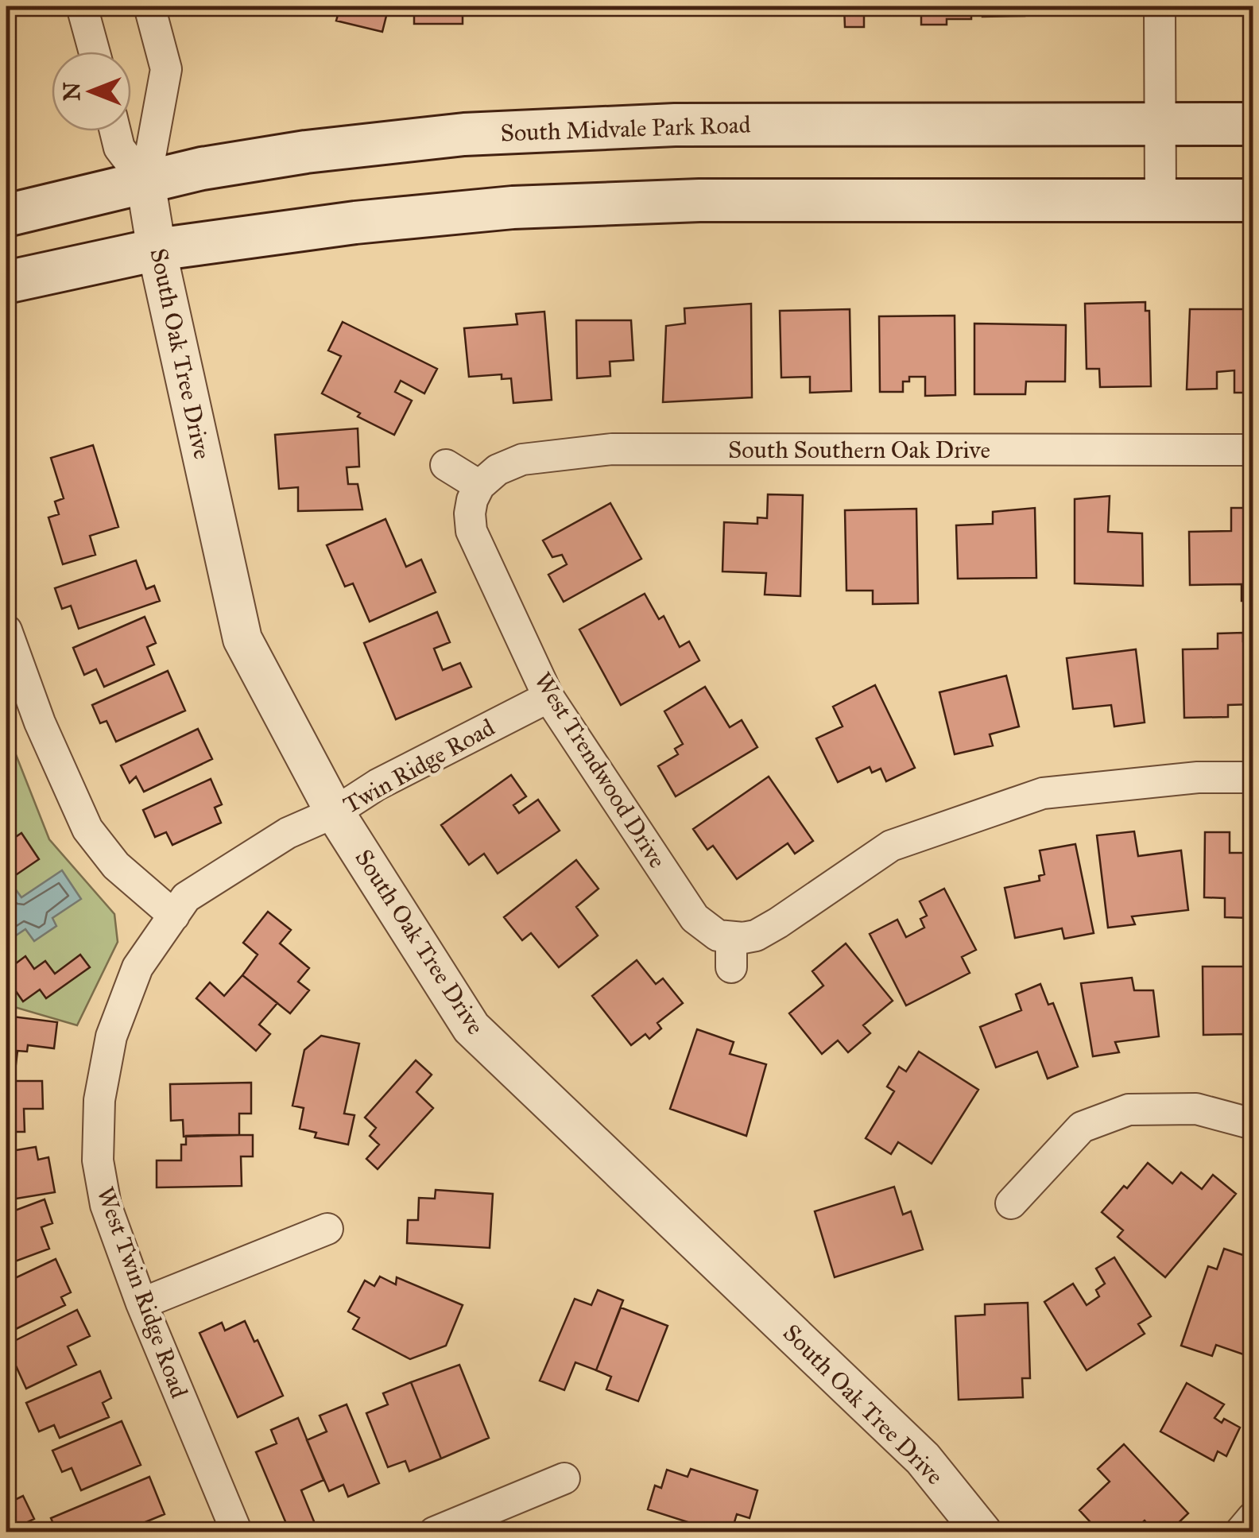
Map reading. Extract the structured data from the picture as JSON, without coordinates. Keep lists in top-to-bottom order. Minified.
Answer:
{"streets":{"main road":["South Midvale Park Road"],"street":["South Oak Tree Drive","South Southern Oak Drive","Twin Ridge Road","West Trendwood Drive","West Twin Ridge Road"]},"crossings":[["South Midvale Park Road","South Oak Tree Drive"],["South Oak Tree Drive","Twin Ridge Road"],["South Southern Oak Drive","West Trendwood Drive"],["Twin Ridge Road","West Trendwood Drive"],["Twin Ridge Road","West Twin Ridge Road"]],"north":"left"}
